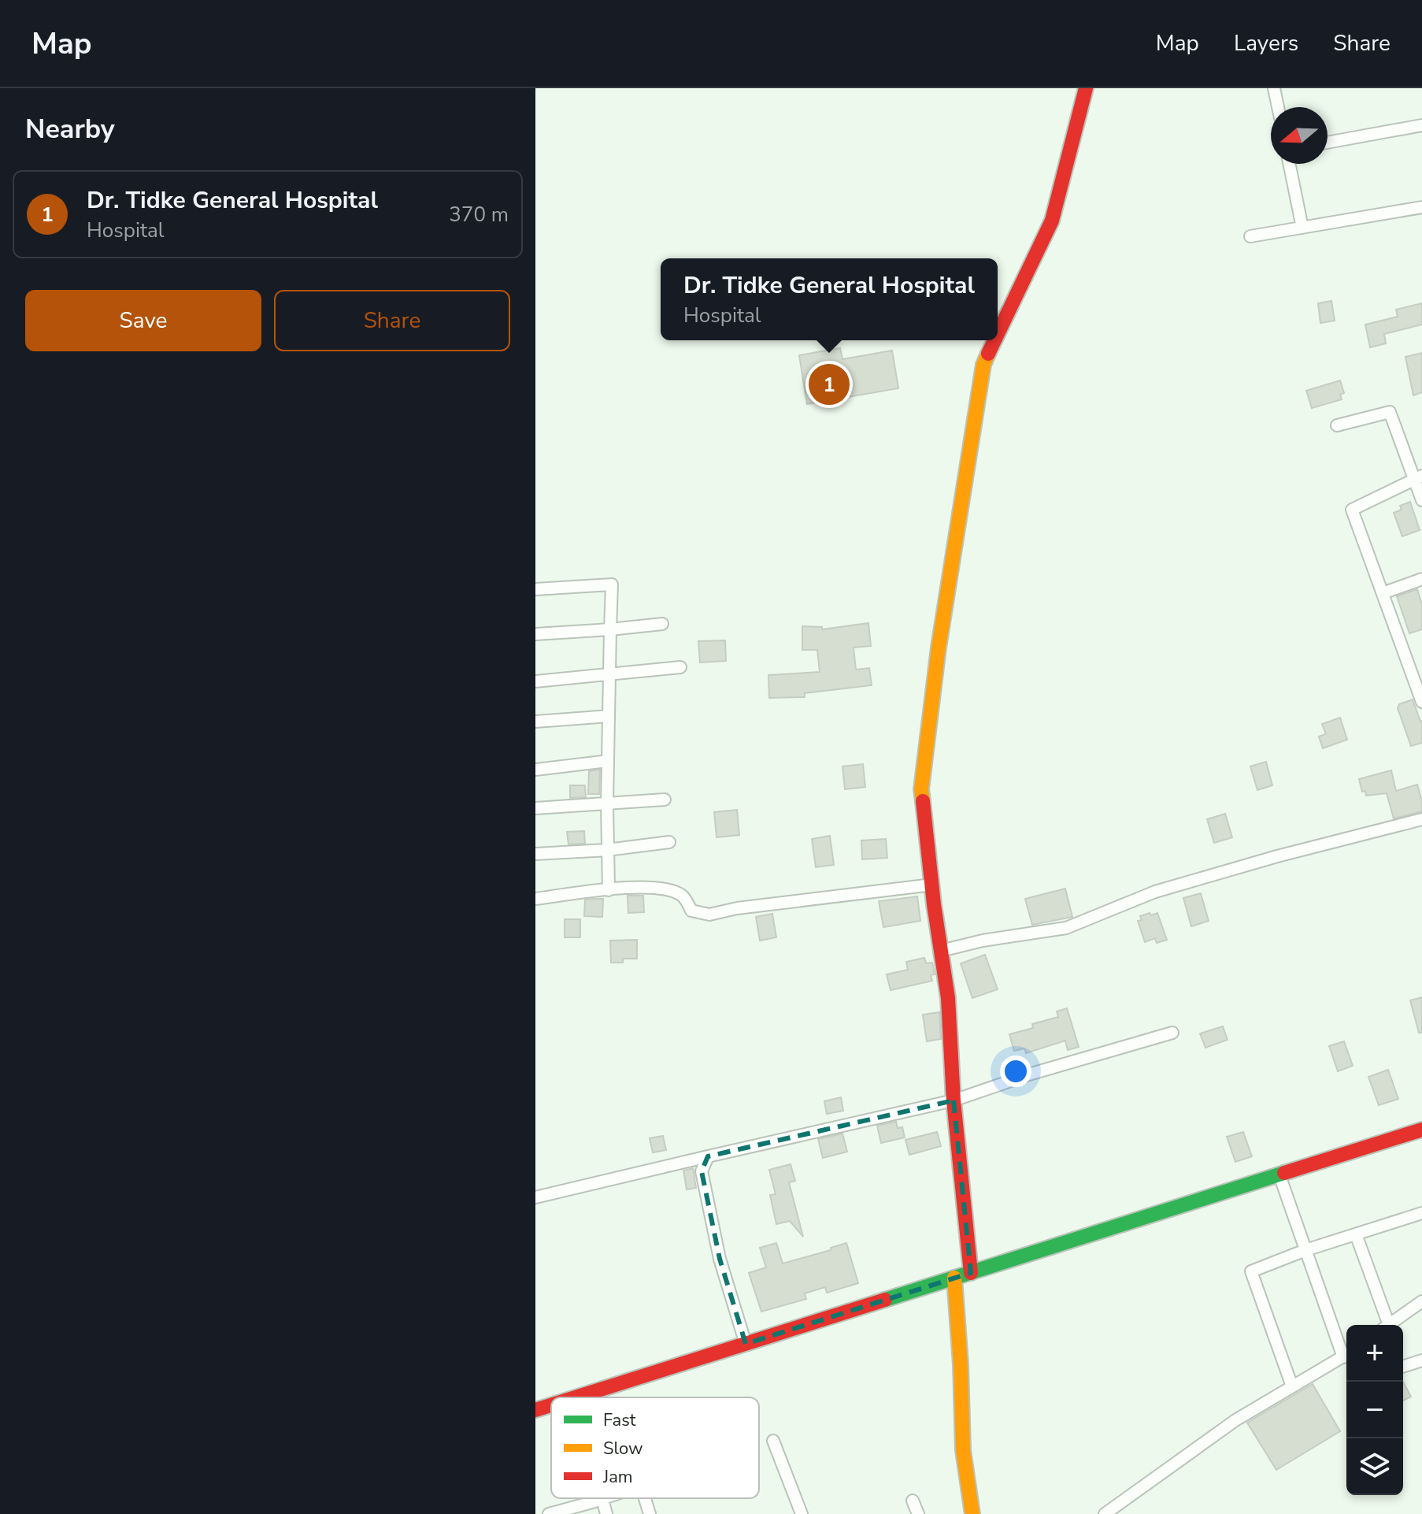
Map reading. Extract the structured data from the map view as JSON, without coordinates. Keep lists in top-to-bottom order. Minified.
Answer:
{"legend":["Fast","Slow","Jam"],"north":"left","page":{"header":"Map","nav":["Map","Layers","Share"],"heading":"Nearby","list":[{"mark":"1","name":"Dr. Tidke General Hospital","note":"Hospital","value":"370 m"}],"popup":["Dr. Tidke General Hospital","Hospital"],"buttons":["Save","Share"],"pins":"1","map_buttons":["+","−"]}}
